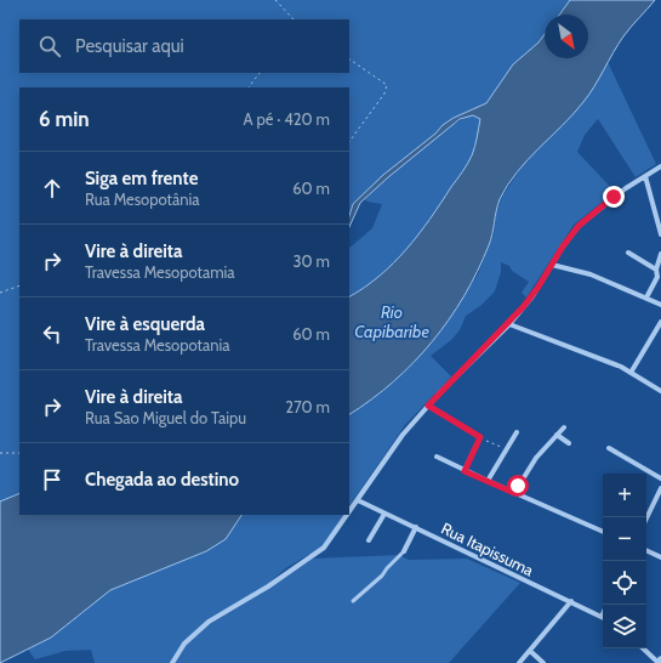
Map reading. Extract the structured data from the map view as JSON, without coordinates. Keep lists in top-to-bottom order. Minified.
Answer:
{"streets":{"street":["Rua Itapissuma"]},"water":["Rio Capibaribe"],"north":"bottom right","page":{"search":"Pesquisar aqui","heading":["6 min","A pé · 420 m"],"list":[["Siga em frente","Rua Mesopotânia","60 m"],["Vire à direita","Travessa Mesopotamia","30 m"],["Vire à esquerda","Travessa Mesopotania","60 m"],["Vire à direita","Rua Sao Miguel do Taipu","270 m"],"Chegada ao destino"],"map_buttons":["+","−"]}}
